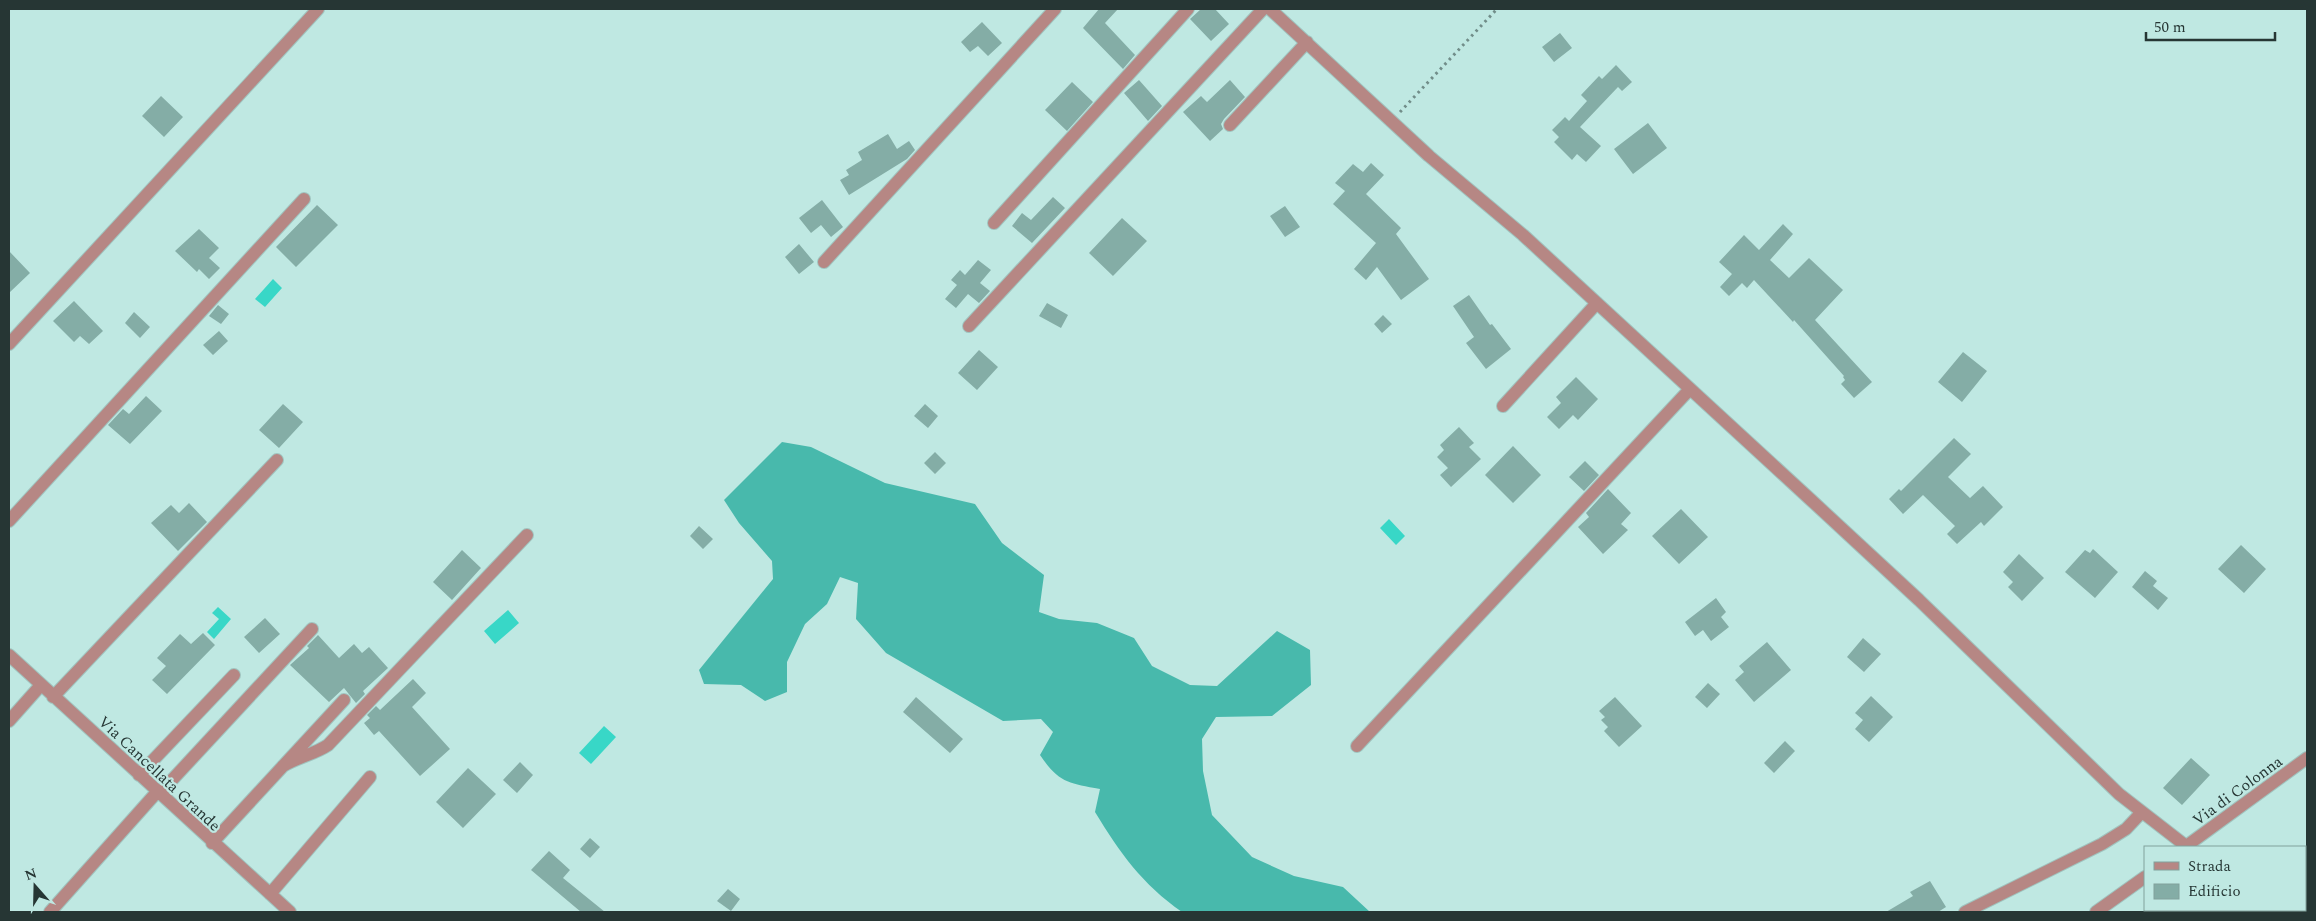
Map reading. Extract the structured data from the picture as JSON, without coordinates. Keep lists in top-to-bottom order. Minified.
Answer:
{"streets":{"street":["Via Cancellata Grande","Via di Colonna"]},"legend":["Strada","Edificio"],"scale_bar":"50 m","north":"top"}
